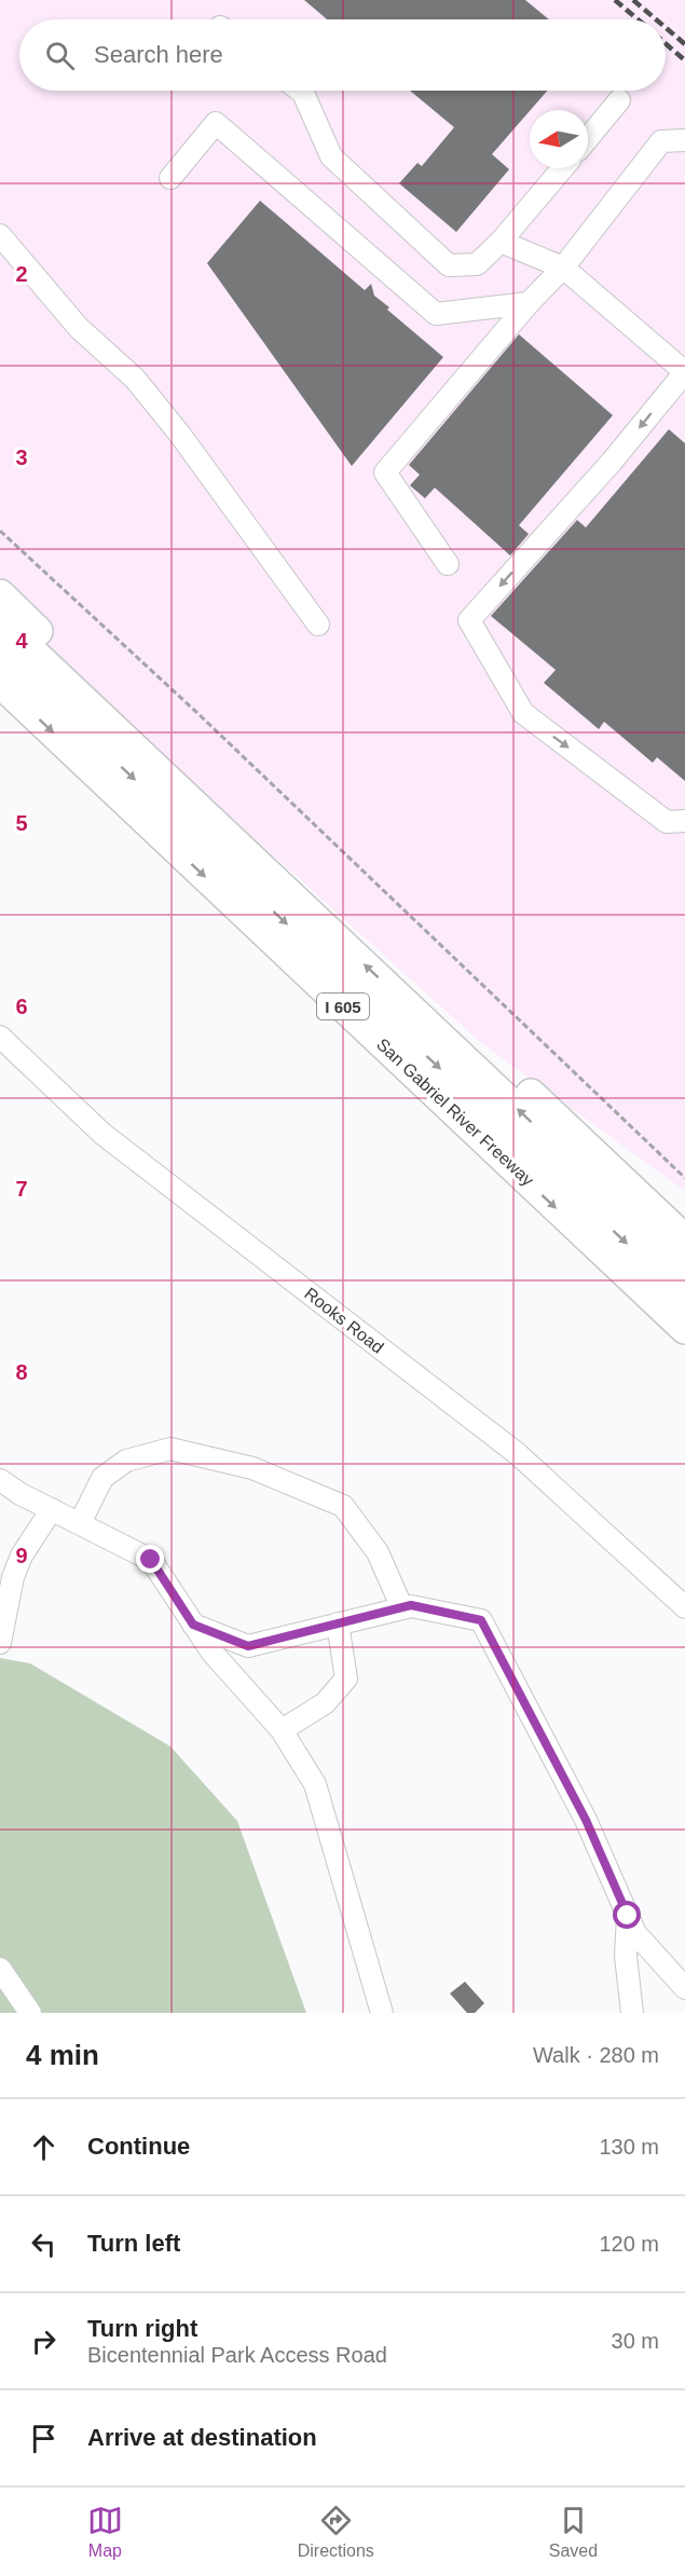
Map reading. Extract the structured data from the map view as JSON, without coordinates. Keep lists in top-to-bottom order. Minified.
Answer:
{"streets":{"highway":["I 605","San Gabriel River Freeway"],"street":["Rooks Road"]},"north":"left","page":{"search":"Search here","heading":["4 min","Walk · 280 m"],"list":[["Continue","130 m"],["Turn left","120 m"],["Turn right","Bicentennial Park Access Road","30 m"],"Arrive at destination"],"nav":["Map","Directions","Saved"]},"grid":{"rows":["2","3","4","5","6","7","8","9"]}}
